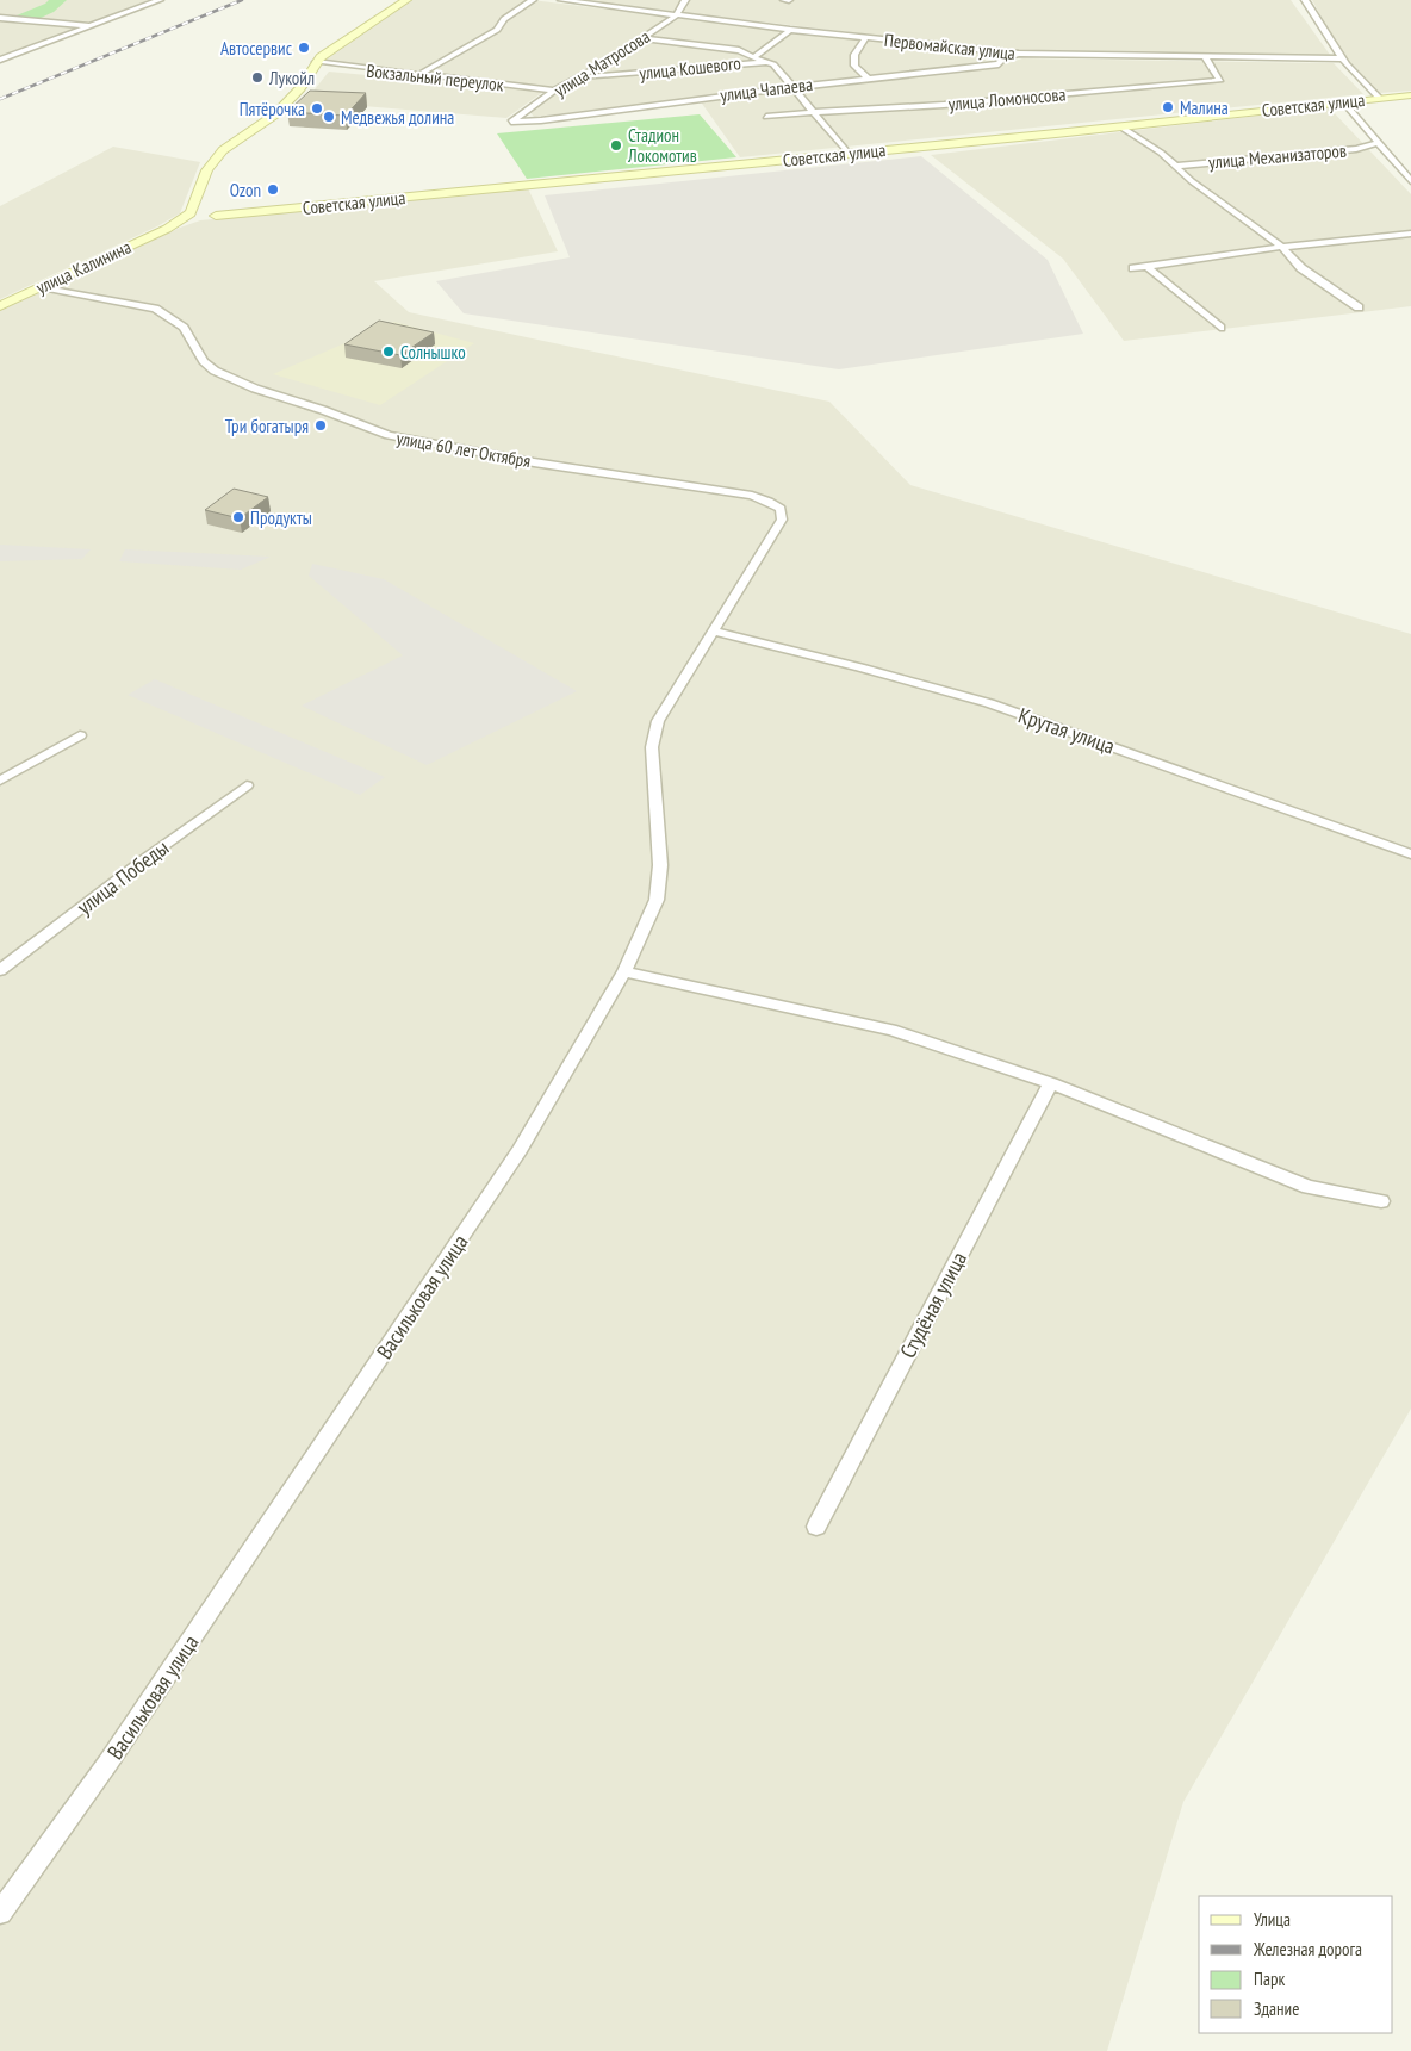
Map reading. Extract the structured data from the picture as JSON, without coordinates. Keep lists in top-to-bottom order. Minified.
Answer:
{"streets":{"main road":["Советская улица","улица Калинина"],"street":["Первомайская улица","улица Матросова","улица Кошевого","Вокзальный переулок","улица Чапаева","улица Ломоносова","улица Механизаторов","улица 60 лет Октября","Крутая улица","улица Победы","Васильковая улица","Студёная улица"]},"crossings":[["Первомайская улица","улица Матросова"],["Первомайская улица","улица Чапаева"],["Первомайская улица","улица Ломоносова"],["улица Матросова","улица Кошевого"],["улица Матросова","Вокзальный переулок"],["улица Матросова","улица Чапаева"],["Советская улица","улица Механизаторов"],["улица Калинина","улица 60 лет Октября"],["улица 60 лет Октября","Крутая улица"],["улица 60 лет Октября","Васильковая улица"],["Крутая улица","Васильковая улица"]],"places":["Автосервис","Лукойл","Малина","Пятёрочка","Медвежья долина","Стадион Локомотив","Ozon","Солнышко","Три богатыря","Продукты"],"legend":["Улица","Железная дорога","Парк","Здание"]}
